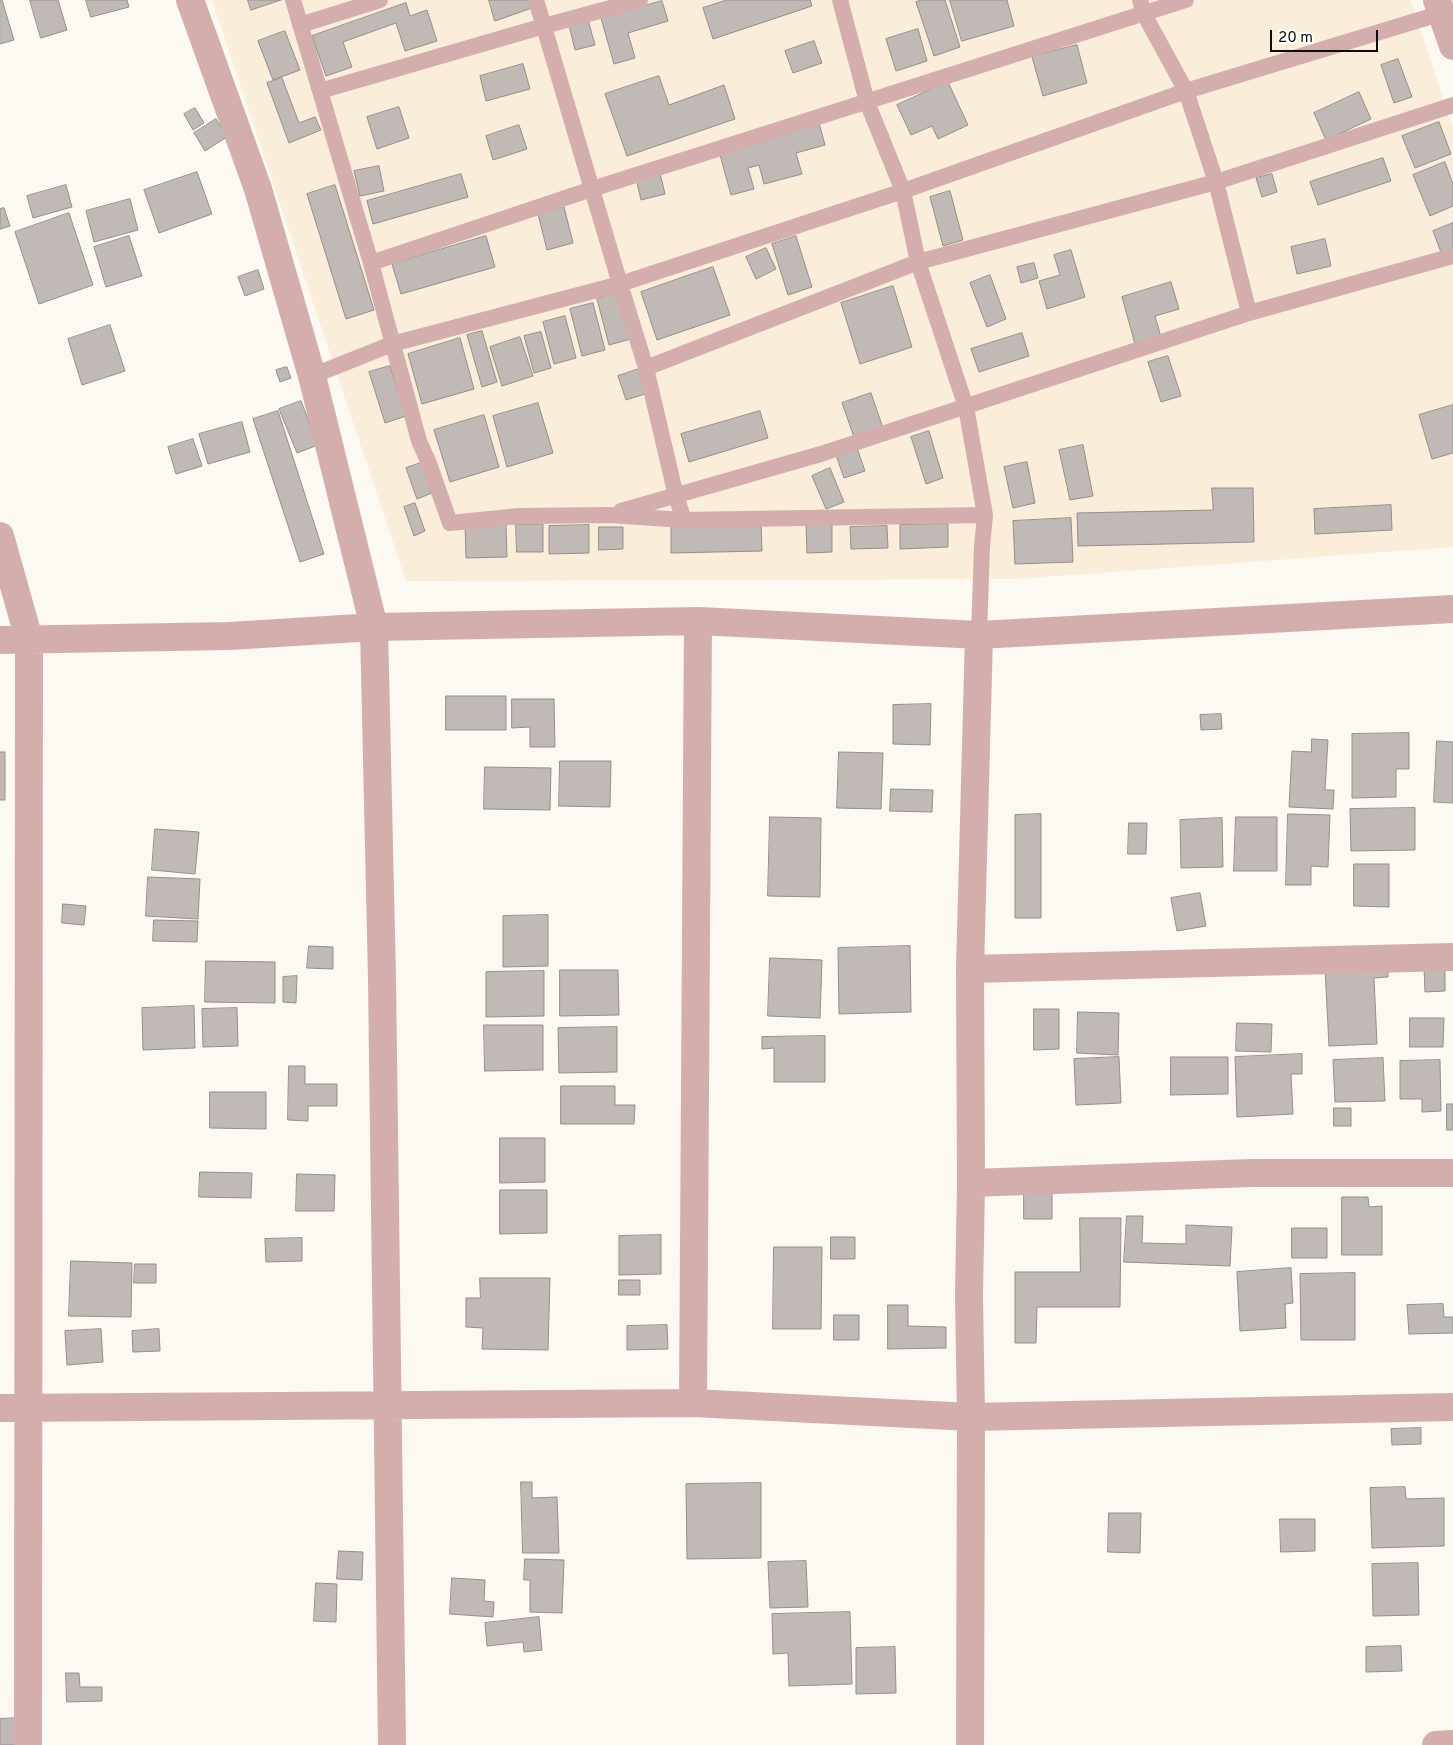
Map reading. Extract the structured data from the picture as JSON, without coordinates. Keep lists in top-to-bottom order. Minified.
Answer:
{"scale_bar":"20 m"}
